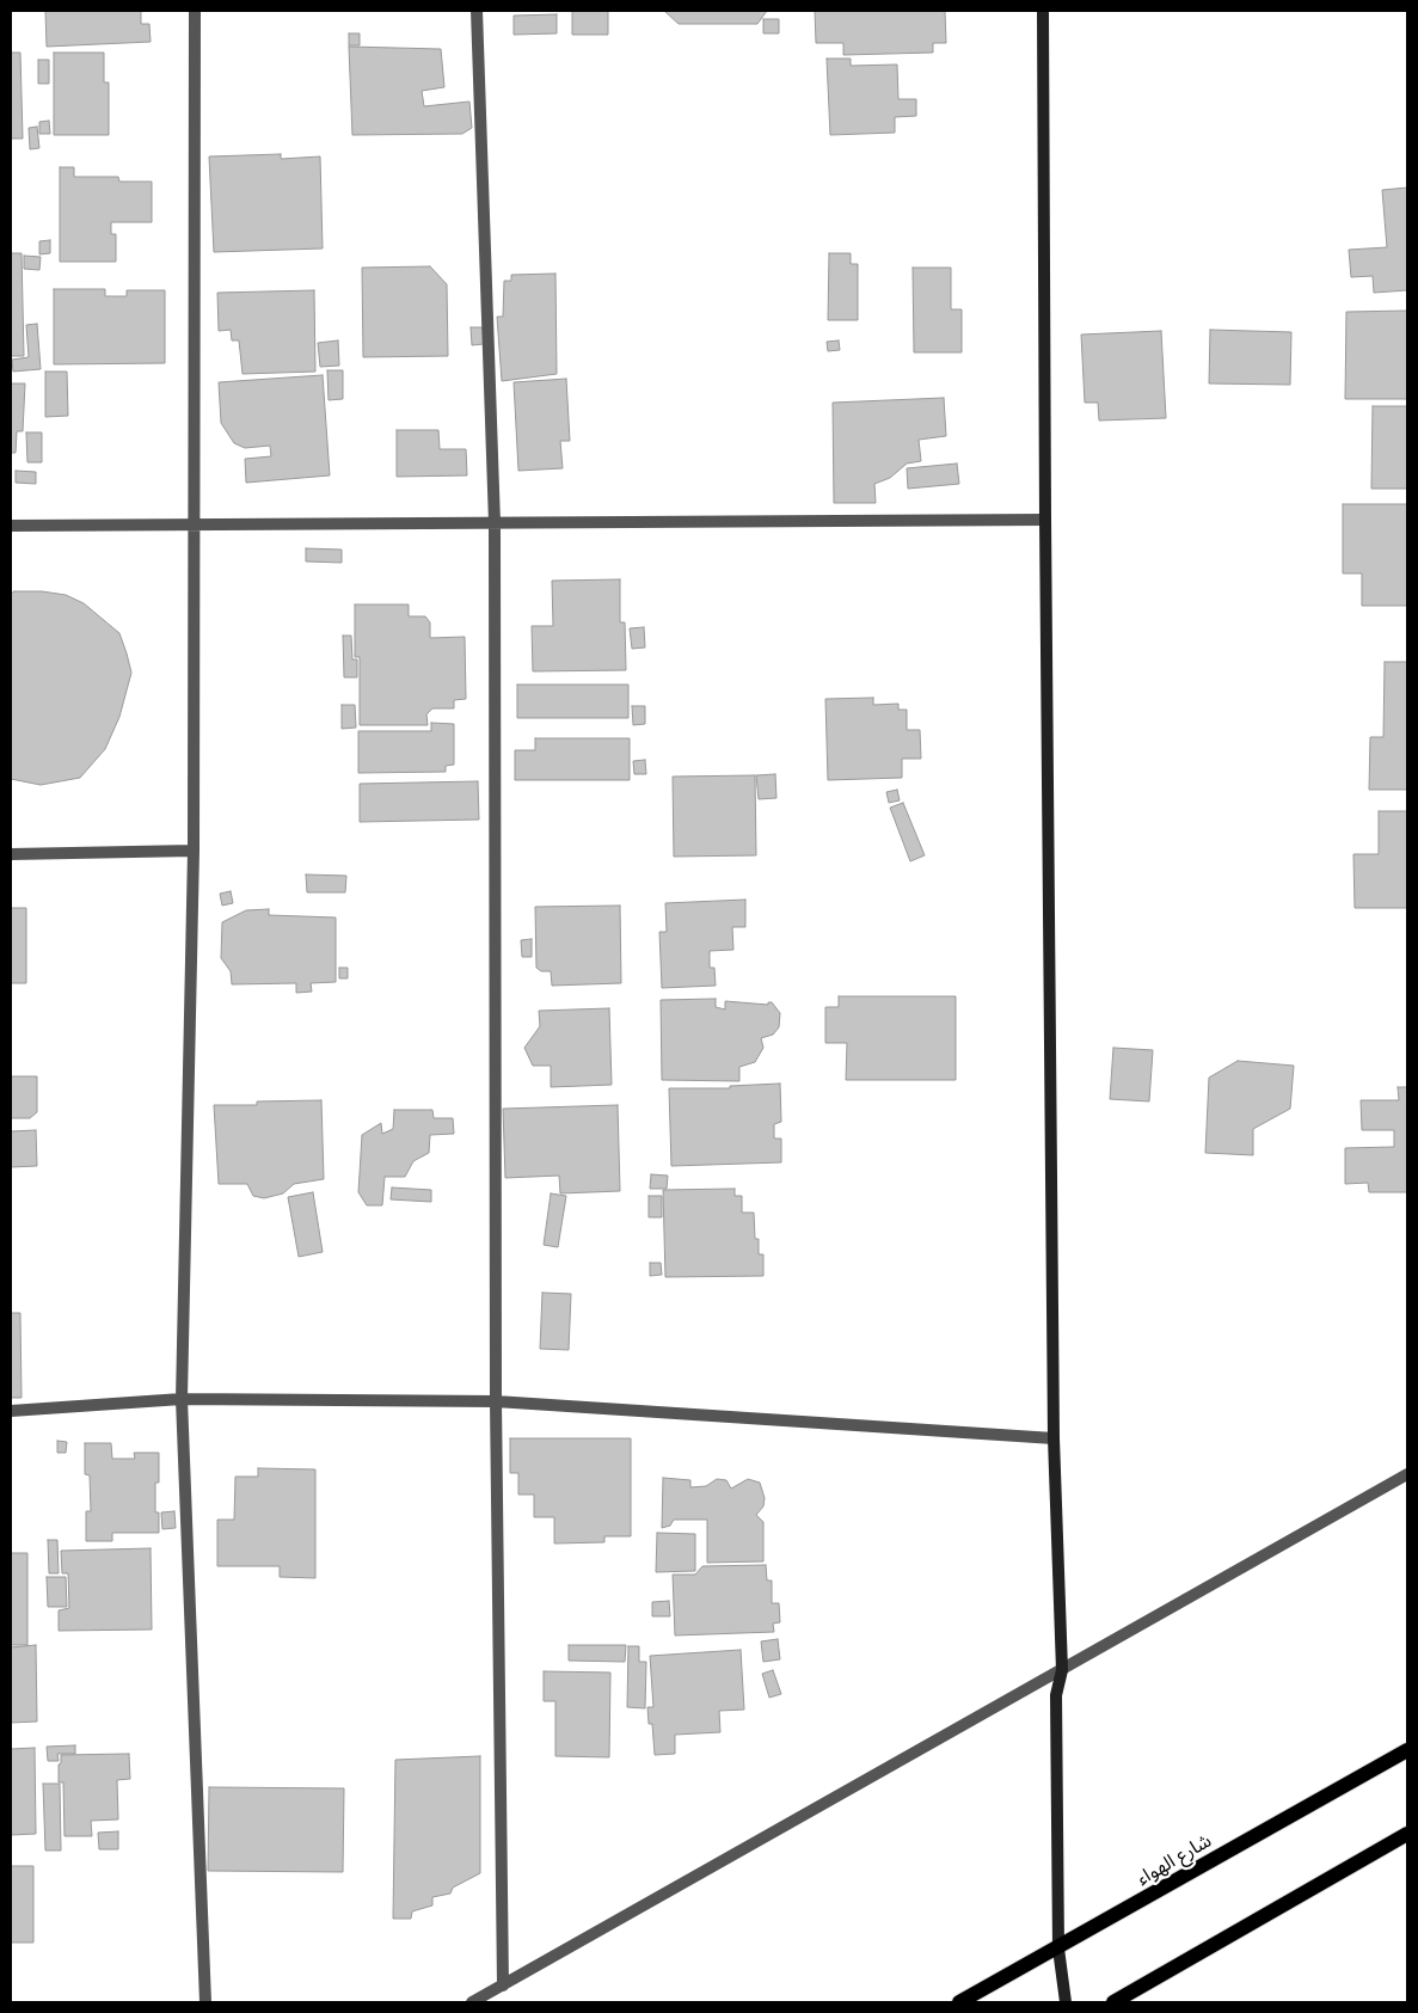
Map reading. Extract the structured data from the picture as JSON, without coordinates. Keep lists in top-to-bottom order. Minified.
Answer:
{"streets":{"main road":["شارع الهواء"]}}
